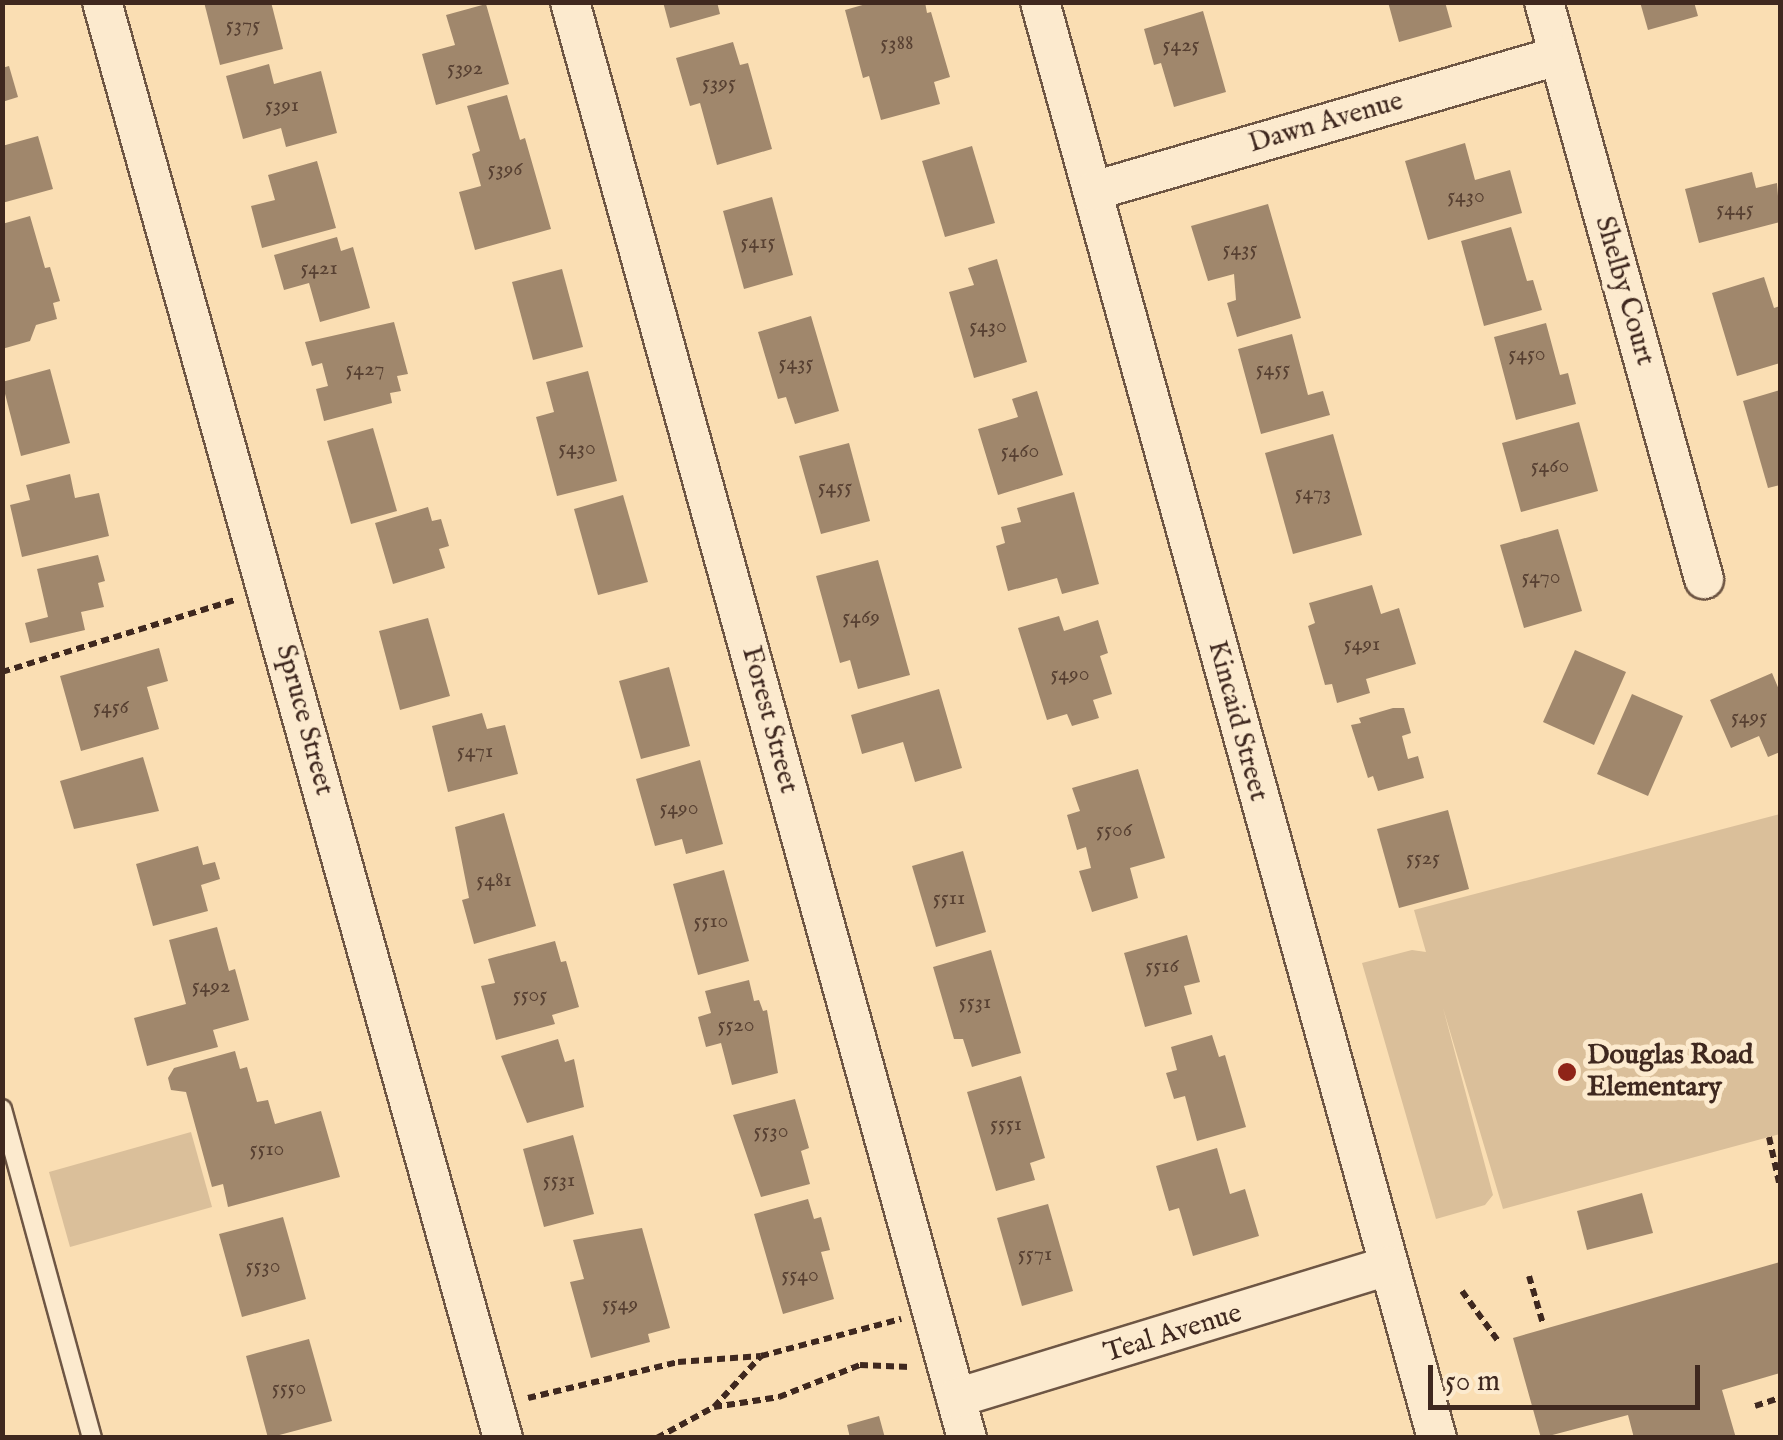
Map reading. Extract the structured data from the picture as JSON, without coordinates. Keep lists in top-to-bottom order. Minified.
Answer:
{"streets":{"street":["Dawn Avenue","Shelby Court","Spruce Street","Forest Street","Kincaid Street","Teal Avenue"]},"crossings":[["Dawn Avenue","Shelby Court"],["Dawn Avenue","Kincaid Street"],["Forest Street","Teal Avenue"],["Kincaid Street","Teal Avenue"]],"places":["Douglas Road Elementary"],"house_numbers":["5375","5388","5425","5392","5395","5391","5396","5430","5445","5415","5435","5421","5430","5450","5435","5427","5455","5430","5460","5460","5455","5473","5470","5469","5491","5490","5456","5495","5471","5490","5506","5525","5481","5511","5510","5516","5492","5505","5531","5520","5551","5530","5510","5531","5571","5530","5540","5549","5550"],"scale_bar":"50 m"}
